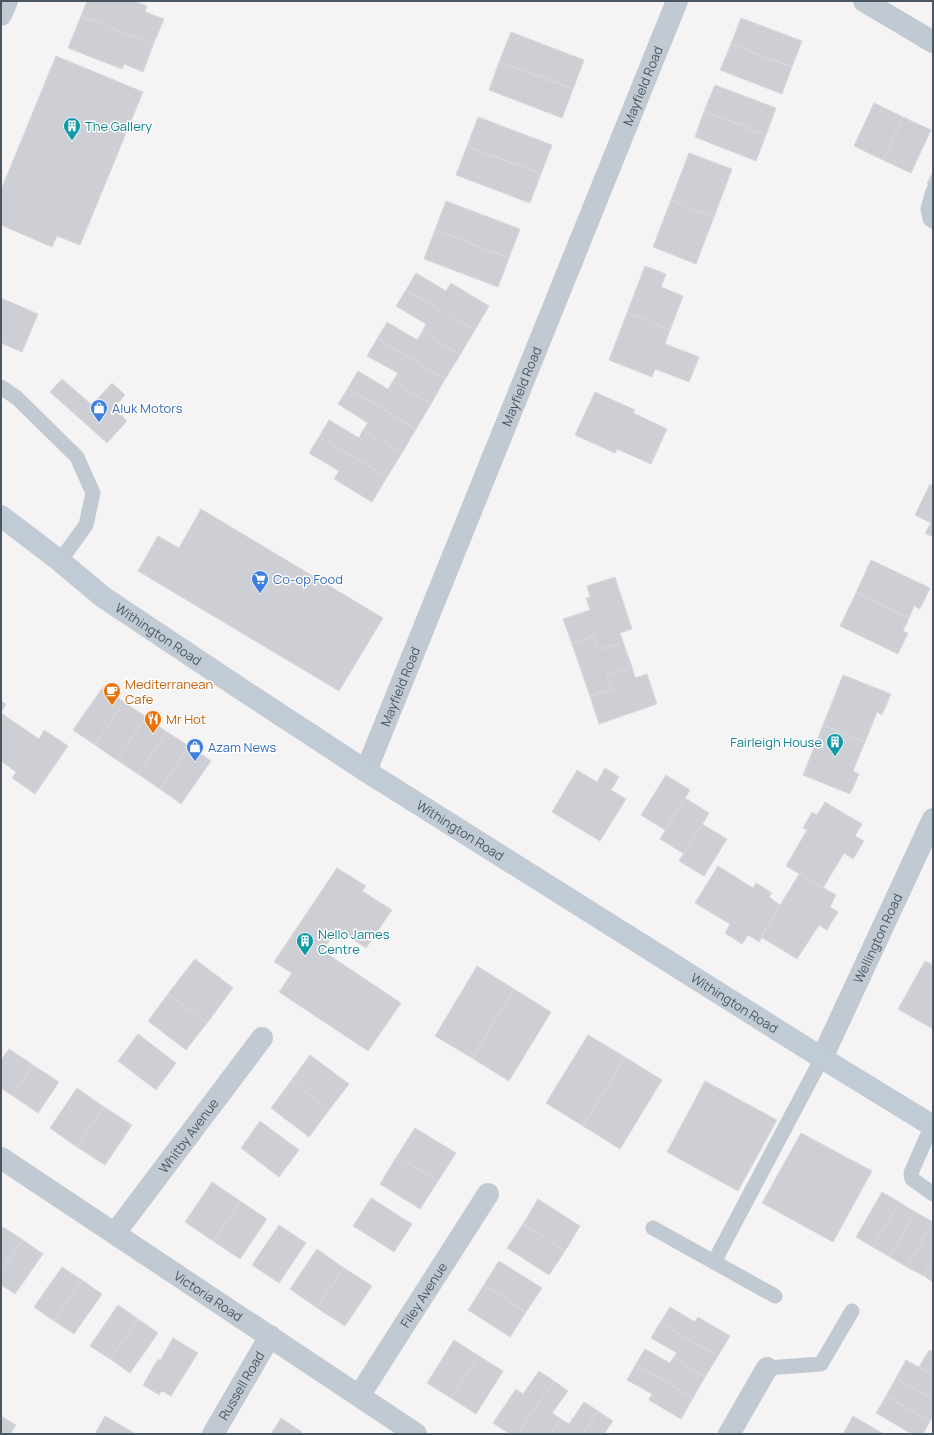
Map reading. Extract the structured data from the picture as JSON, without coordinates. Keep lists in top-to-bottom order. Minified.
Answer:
{"streets":{"street":["Mayfield Road","Withington Road","Wellington Road","Whitby Avenue","Victoria Road","Filey Avenue","Russell Road"]},"crossings":[["Mayfield Road","Withington Road"],["Withington Road","Wellington Road"],["Whitby Avenue","Victoria Road"],["Victoria Road","Filey Avenue"],["Victoria Road","Russell Road"]],"places":{"building":["The Gallery","Fairleigh House","Nello James Centre"],"shop":["Aluk Motors","Azam News"],"supermarket":["Co-op Food"],"cafe":["Mediterranean Cafe"],"restaurant":["Mr Hot"]}}
